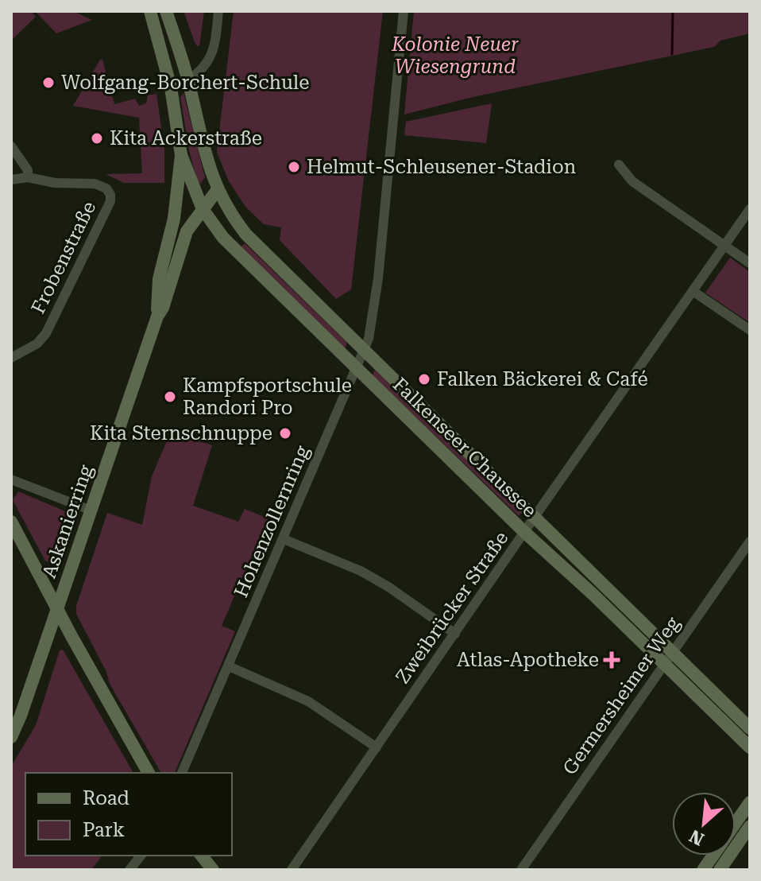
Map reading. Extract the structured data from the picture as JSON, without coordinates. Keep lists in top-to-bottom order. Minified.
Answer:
{"streets":{"main road":["Falkenseer Chaussee","Askanierring"],"street":["Frobenstraße","Hohenzollernring","Zweibrücker Straße","Germersheimer Weg"]},"crossings":[["Falkenseer Chaussee","Askanierring"],["Falkenseer Chaussee","Hohenzollernring"],["Falkenseer Chaussee","Zweibrücker Straße"],["Falkenseer Chaussee","Germersheimer Weg"]],"parks":["Kolonie Neuer Wiesengrund"],"places":{"other":["Wolfgang-Borchert-Schule","Kita Ackerstraße","Helmut-Schleusener-Stadion","Falken Bäckerei & Café","Kampfsportschule Randori Pro","Kita Sternschnuppe"],"health":["Atlas-Apotheke"]},"legend":["Road","Park"],"north":"bottom left"}
